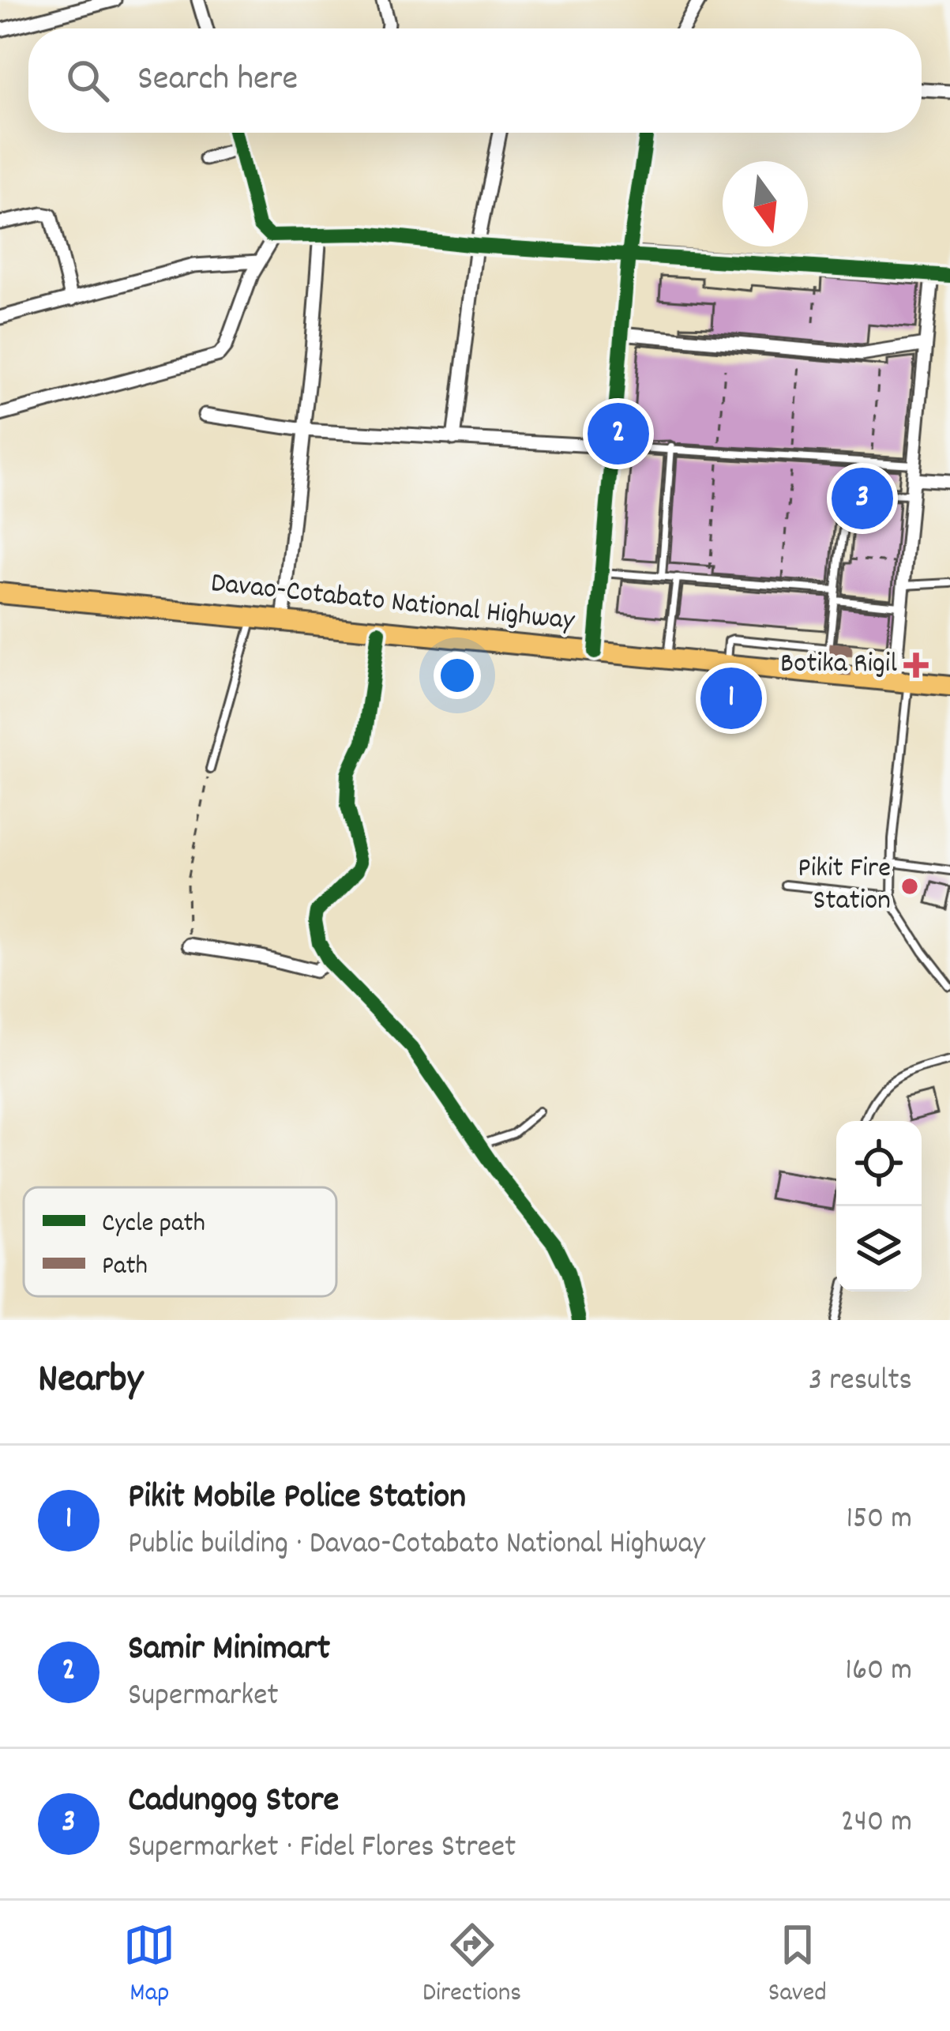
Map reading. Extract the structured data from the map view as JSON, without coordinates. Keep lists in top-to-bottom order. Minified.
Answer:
{"streets":{"highway":["Davao-Cotabato National Highway"]},"places":{"health":["Botika Rigil"],"other":["Pikit Fire Station"]},"legend":["Cycle path","Path"],"north":"bottom","page":{"search":"Search here","pins":["2","3","1"],"heading":["Nearby","3 results"],"list":[{"mark":"1","name":"Pikit Mobile Police Station","note":"Public building · Davao-Cotabato National Highway","value":"150 m"},{"mark":"2","name":"Samir Minimart","note":"Supermarket","value":"160 m"},{"mark":"3","name":"Cadungog Store","note":"Supermarket · Fidel Flores Street","value":"240 m"}],"nav":["Map","Directions","Saved"]}}
